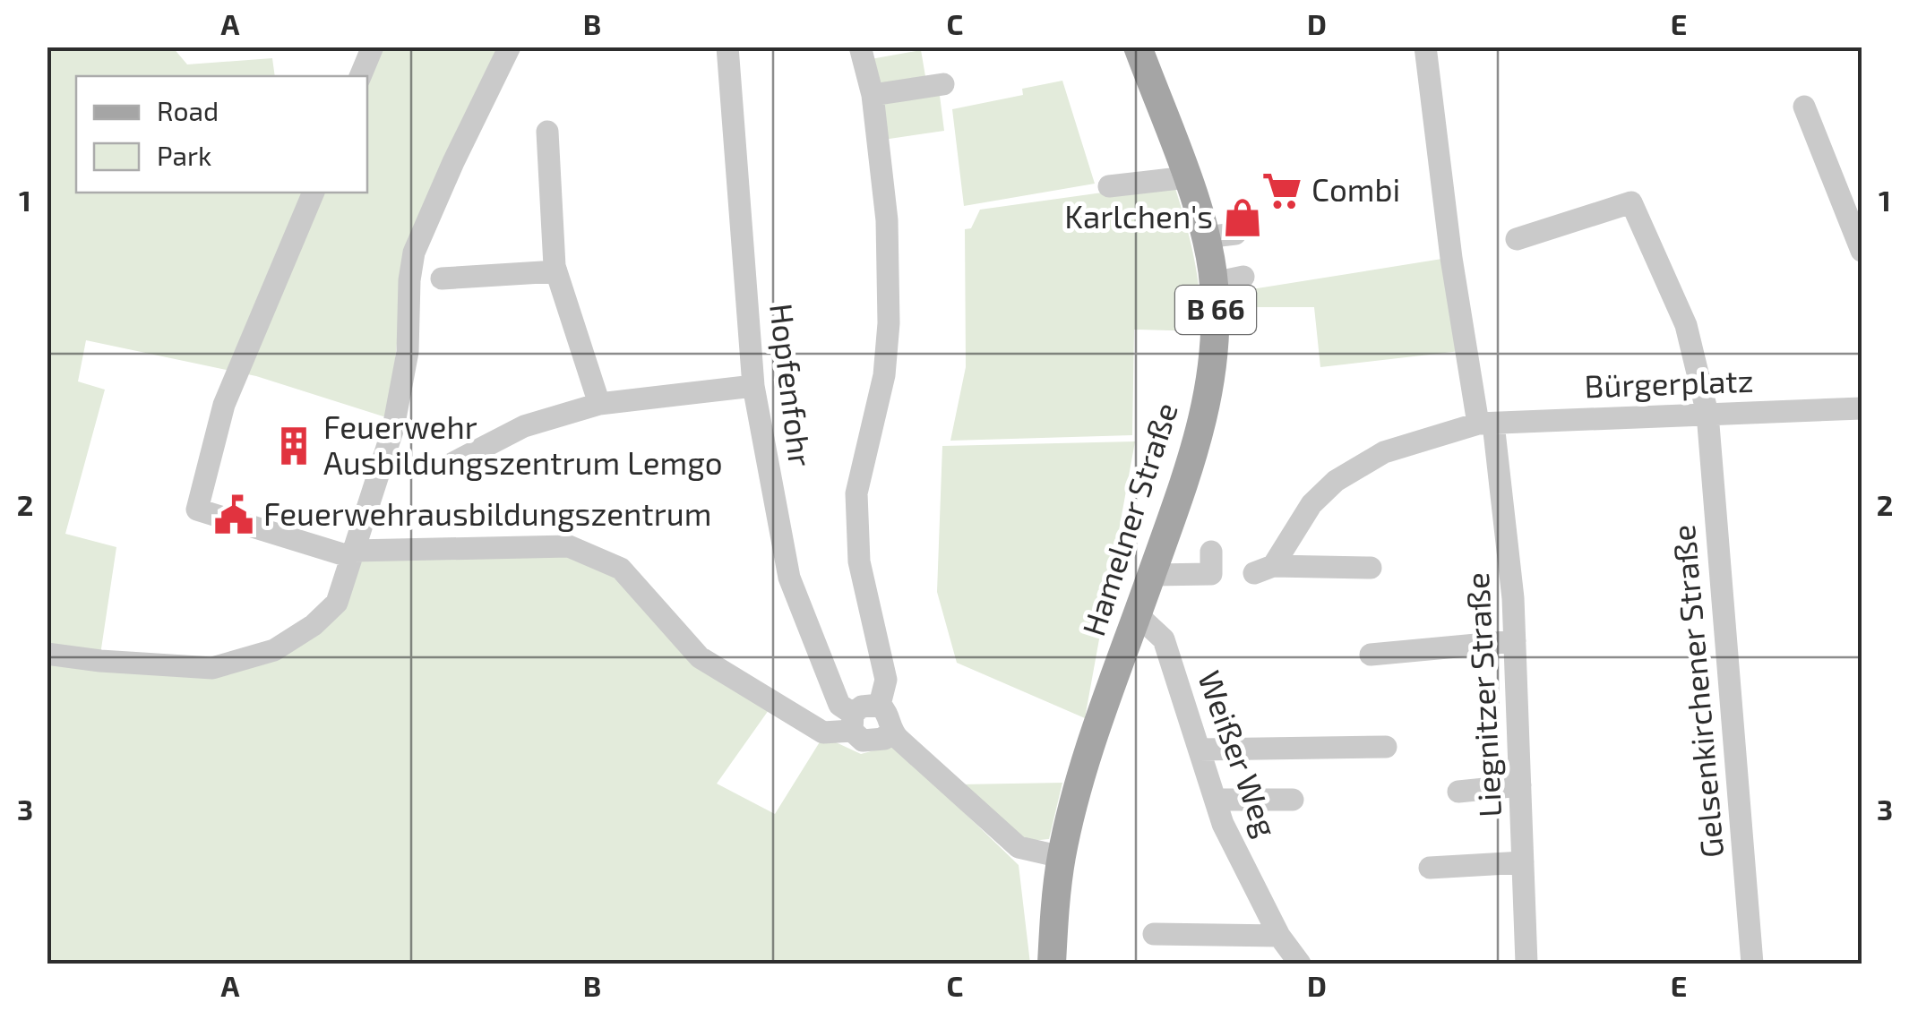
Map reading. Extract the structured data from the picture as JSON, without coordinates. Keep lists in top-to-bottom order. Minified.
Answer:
{"streets":{"main road":["B 66","Hamelner Straße"],"street":["Bürgerplatz","Hopfenfohr","Gelsenkirchener Straße","Liegnitzer Straße","Weißer Weg"]},"crossings":[["Bürgerplatz","Gelsenkirchener Straße"],["Bürgerplatz","Liegnitzer Straße"],["Hamelner Straße","Weißer Weg"]],"places":{"supermarket":["Combi"],"shop":["Karlchen's"],"building":["Feuerwehr Ausbildungszentrum Lemgo"],"public building":["Feuerwehrausbildungszentrum"]},"legend":["Road","Park"],"grid":{"columns":["A","B","C","D","E"],"rows":["1","2","3"]}}
